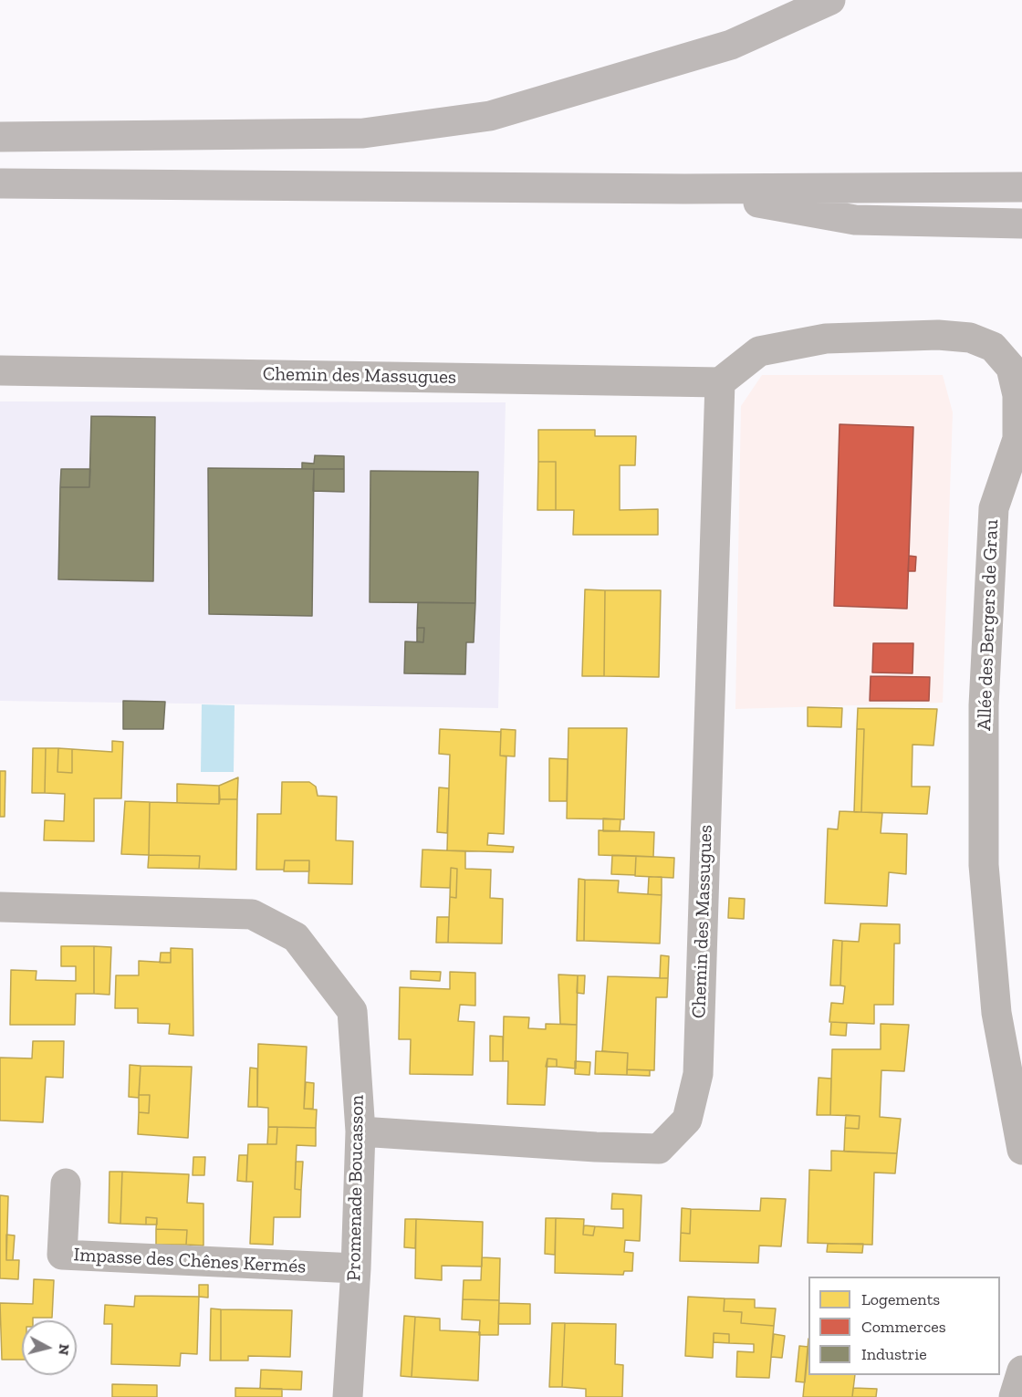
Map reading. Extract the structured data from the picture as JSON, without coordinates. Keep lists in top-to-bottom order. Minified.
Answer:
{"streets":{"street":["Chemin des Massugues","Allée des Bergers de Grau","Promenade Boucasson","Impasse des Chênes Kermés"]},"crossings":[["Chemin des Massugues","Allée des Bergers de Grau"],["Chemin des Massugues","Promenade Boucasson"],["Promenade Boucasson","Impasse des Chênes Kermés"]],"legend":["Logements","Commerces","Industrie"],"north":"right"}
